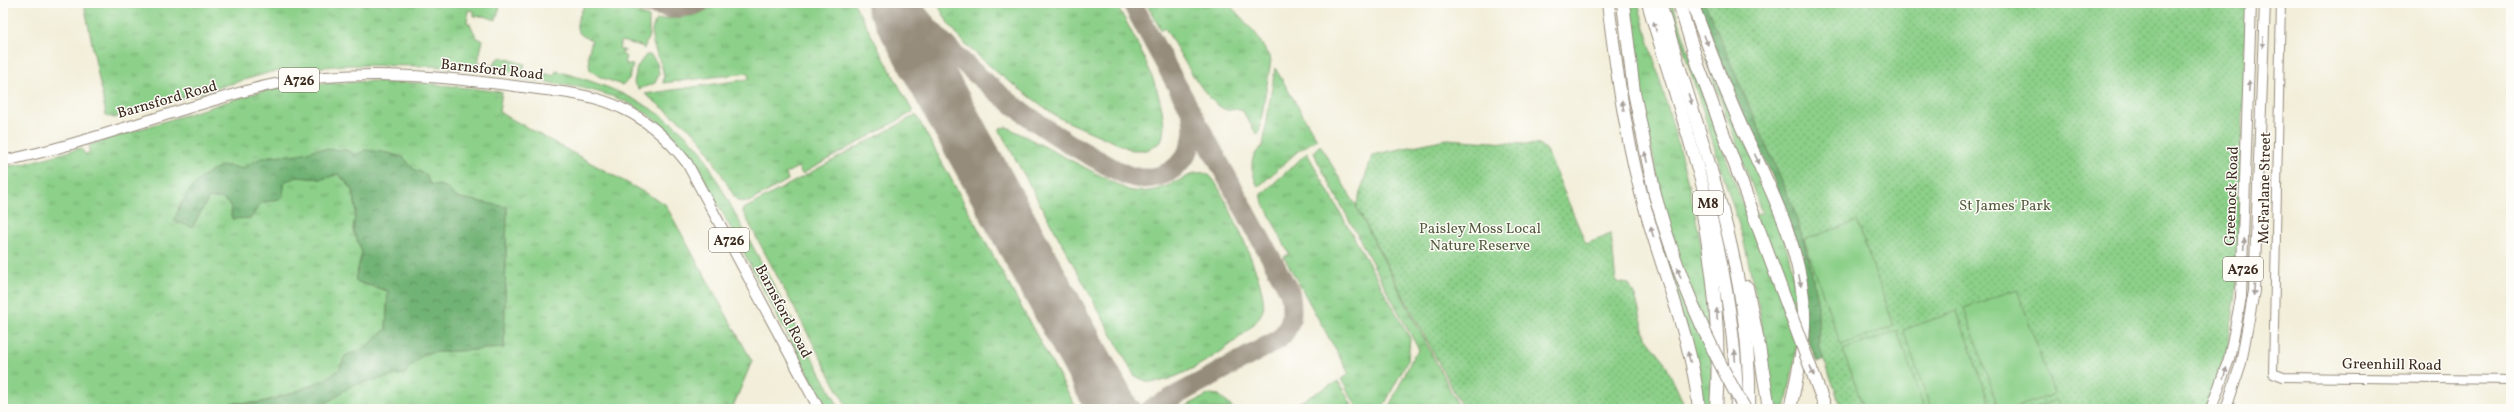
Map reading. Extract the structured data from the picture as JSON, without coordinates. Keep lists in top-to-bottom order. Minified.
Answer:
{"streets":{"highway":["M8"],"main road":["Barnsford Road","A726","Greenock Road"],"street":["McFarlane Street","Greenhill Road"]},"crossings":[["McFarlane Street","Greenhill Road"]],"parks":["St James' Park","Paisley Moss Local Nature Reserve"]}
